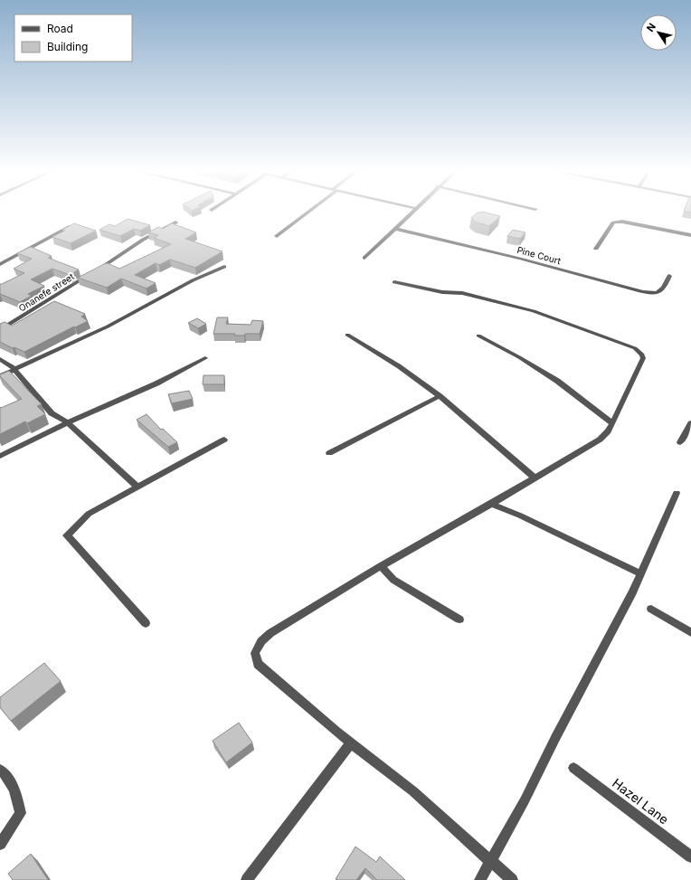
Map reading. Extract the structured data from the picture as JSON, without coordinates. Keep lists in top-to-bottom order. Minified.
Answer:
{"streets":{"street":["Pine Court","Onanefe street","Hazel Lane"]},"legend":["Road","Building"],"north":"top left"}
